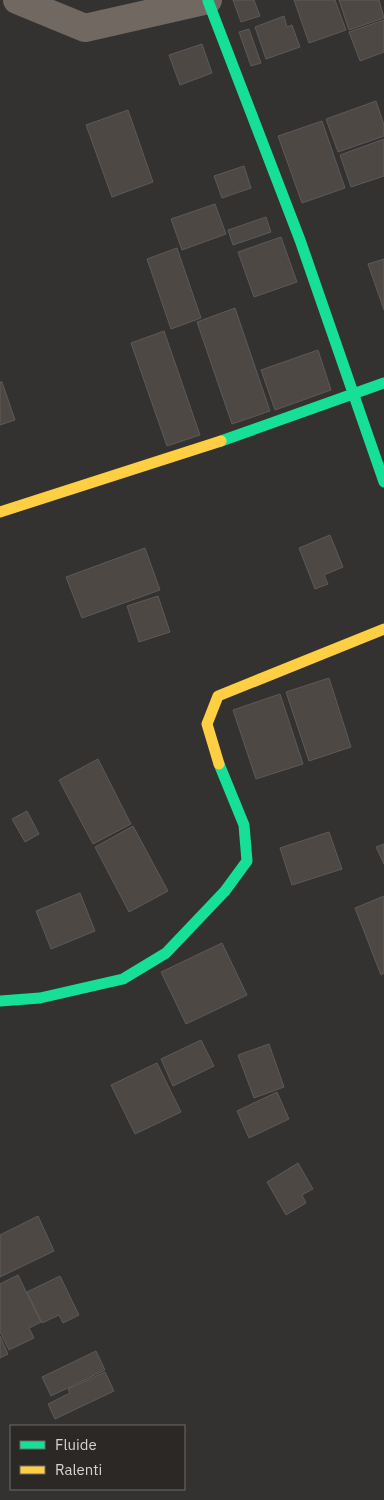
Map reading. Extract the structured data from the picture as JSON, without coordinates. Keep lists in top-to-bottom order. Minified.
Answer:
{"legend":["Fluide","Ralenti"]}
